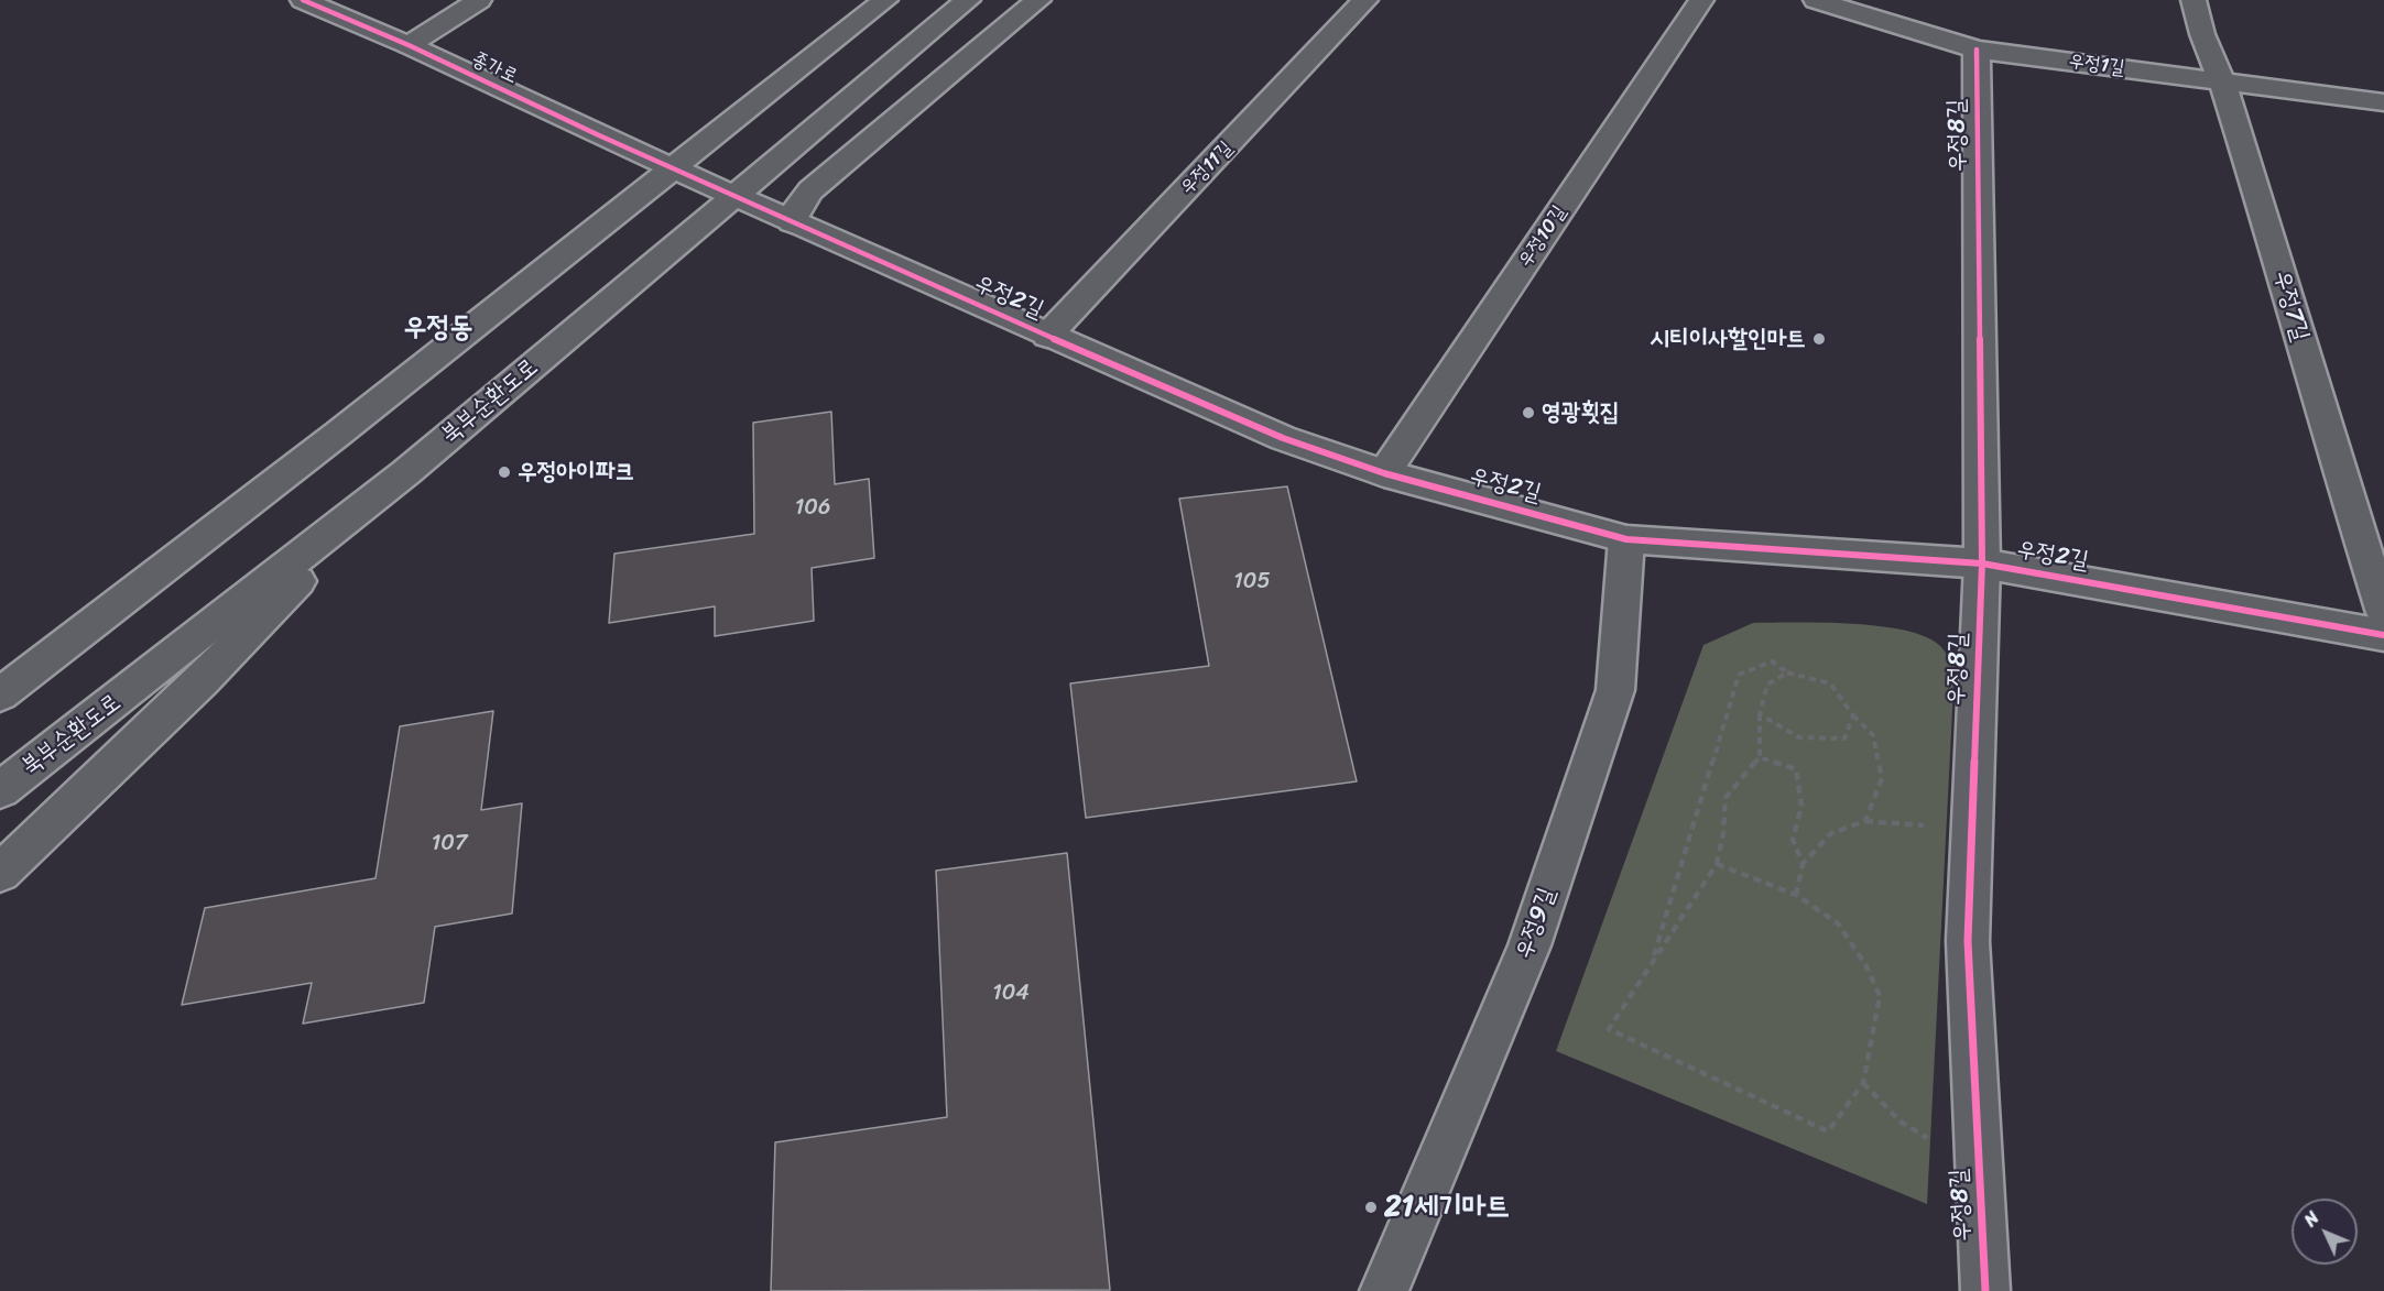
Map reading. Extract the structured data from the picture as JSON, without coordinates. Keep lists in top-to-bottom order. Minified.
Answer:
{"streets":{"street":["우정1길","종가로","우정8길","우정11길","우정10길","우정2길","우정7길","북부순환도로","우정9길"]},"crossings":[["우정1길","우정8길"],["우정1길","우정7길"],["종가로","우정2길"],["우정8길","우정2길"],["우정11길","우정2길"],["우정10길","우정2길"],["우정2길","북부순환도로"],["우정2길","우정9길"]],"districts":["우정동"],"places":["시티이사할인마트","영광횟집","우정아이파크","21세기마트"],"house_numbers":["106","105","107","104"],"north":"top left"}
